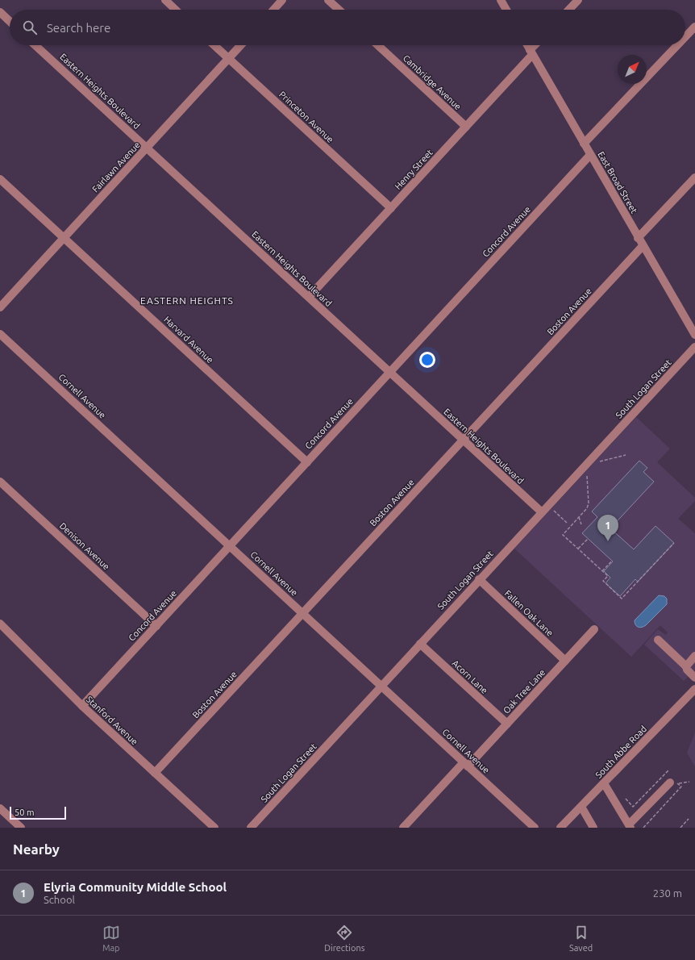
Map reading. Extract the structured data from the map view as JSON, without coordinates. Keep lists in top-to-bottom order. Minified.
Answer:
{"streets":{"street":["Cambridge Avenue","Eastern Heights Boulevard","Princeton Avenue","Fairlawn Avenue","Henry Street","East Broad Street","Concord Avenue","Boston Avenue","Harvard Avenue","South Logan Street","Cornell Avenue","Denison Avenue","Fallen Oak Lane","Acorn Lane","Oak Tree Lane","Stanford Avenue","South Abbe Road"]},"crossings":[["Cambridge Avenue","Henry Street"],["Eastern Heights Boulevard","Fairlawn Avenue"],["Eastern Heights Boulevard","Henry Street"],["Eastern Heights Boulevard","Concord Avenue"],["Eastern Heights Boulevard","Boston Avenue"],["Eastern Heights Boulevard","South Logan Street"],["Princeton Avenue","Fairlawn Avenue"],["Princeton Avenue","Henry Street"],["Fairlawn Avenue","Harvard Avenue"],["Henry Street","East Broad Street"],["East Broad Street","Concord Avenue"],["East Broad Street","Boston Avenue"],["Concord Avenue","Harvard Avenue"],["Concord Avenue","Cornell Avenue"],["Concord Avenue","Denison Avenue"],["Concord Avenue","Stanford Avenue"],["Boston Avenue","Cornell Avenue"],["Boston Avenue","Stanford Avenue"],["South Logan Street","Cornell Avenue"],["South Logan Street","Fallen Oak Lane"],["South Logan Street","Acorn Lane"],["Cornell Avenue","Oak Tree Lane"],["Fallen Oak Lane","Oak Tree Lane"],["Acorn Lane","Oak Tree Lane"]],"districts":["EASTERN HEIGHTS"],"scale_bar":"50 m","north":"top right","page":{"search":"Search here","pins":"1","scale":"50 m","heading":"Nearby","list":[{"mark":"1","name":"Elyria Community Middle School","note":"School","value":"230 m"}],"nav":["Map","Directions","Saved"]}}
